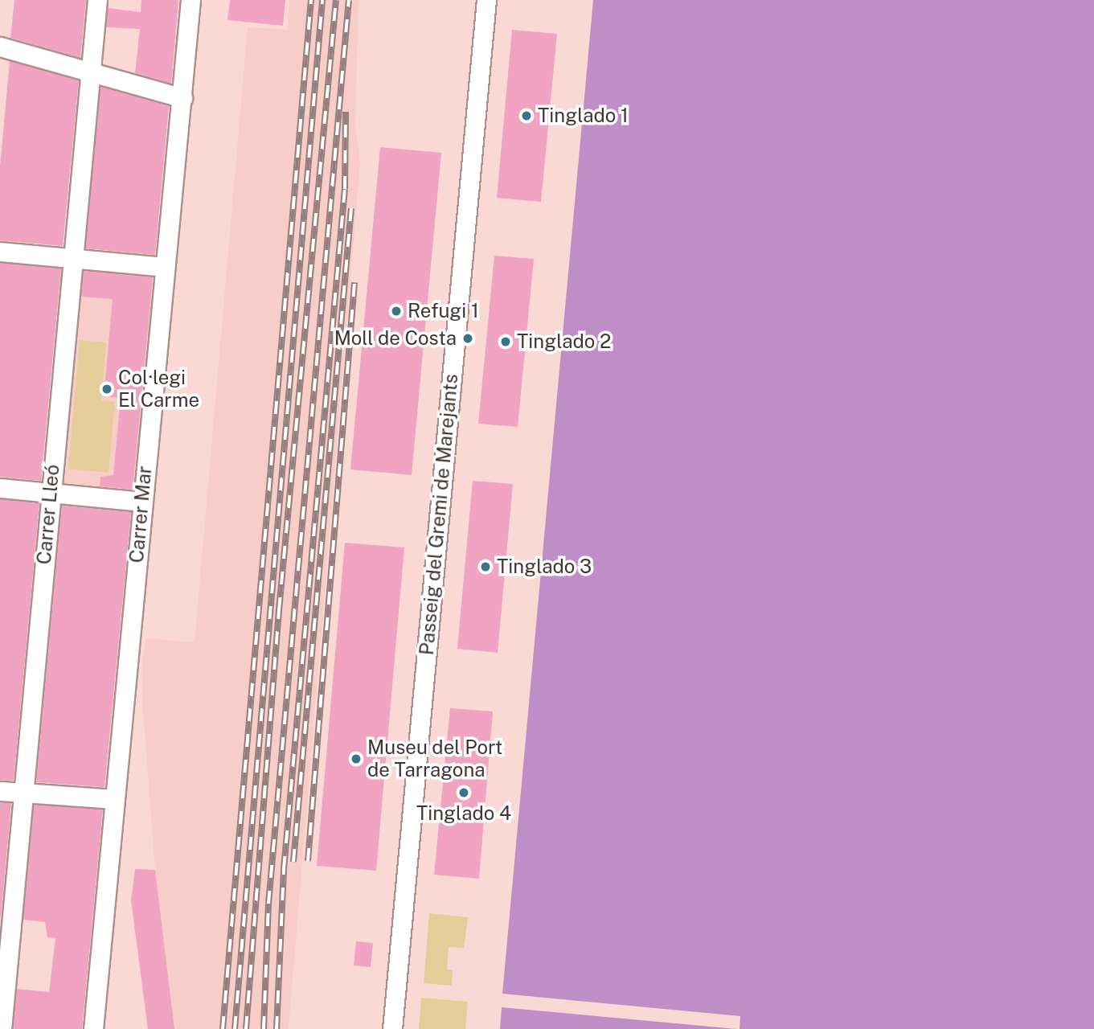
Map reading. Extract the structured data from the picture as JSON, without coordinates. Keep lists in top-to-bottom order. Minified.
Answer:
{"streets":{"street":["Carrer Lleó","Carrer Mar","Passeig del Gremi de Marejants"]},"places":["Tinglado 1","Refugi 1","Moll de Costa","Tinglado 2","Col·legi El Carme","Tinglado 3","Museu del Port de Tarragona","Tinglado 4"]}
